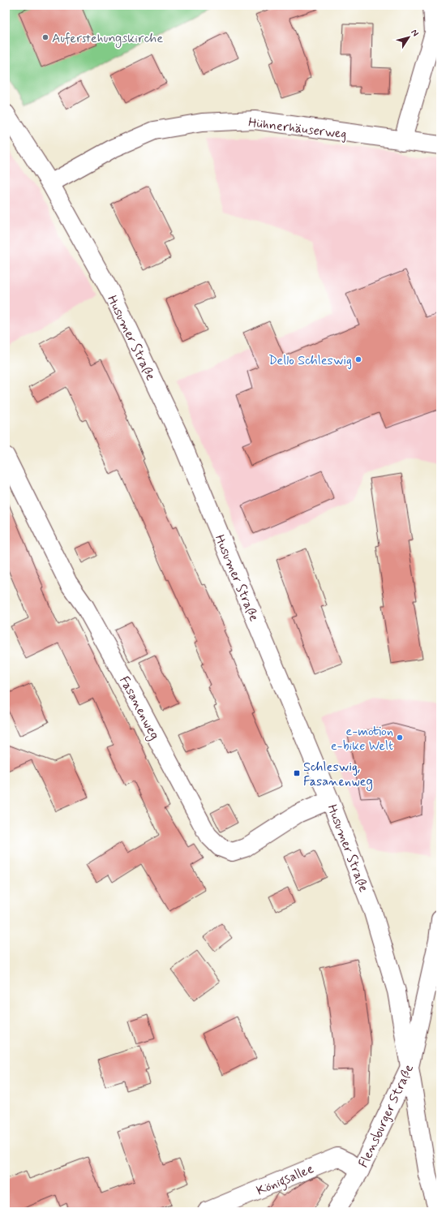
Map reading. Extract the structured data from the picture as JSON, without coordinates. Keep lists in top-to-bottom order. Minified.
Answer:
{"streets":{"street":["Hühnerhäuserweg","Husumer Straße","Fasanenweg","Flensburger Straße","Königsallee"]},"crossings":[["Hühnerhäuserweg","Husumer Straße"],["Husumer Straße","Fasanenweg"],["Husumer Straße","Flensburger Straße"],["Flensburger Straße","Königsallee"]],"places":{"other":["Auferstehungskirche","Dello Schleswig","e-motion e-bike Welt"],"transit":["Schleswig, Fasanenweg"]},"north":"top right"}
